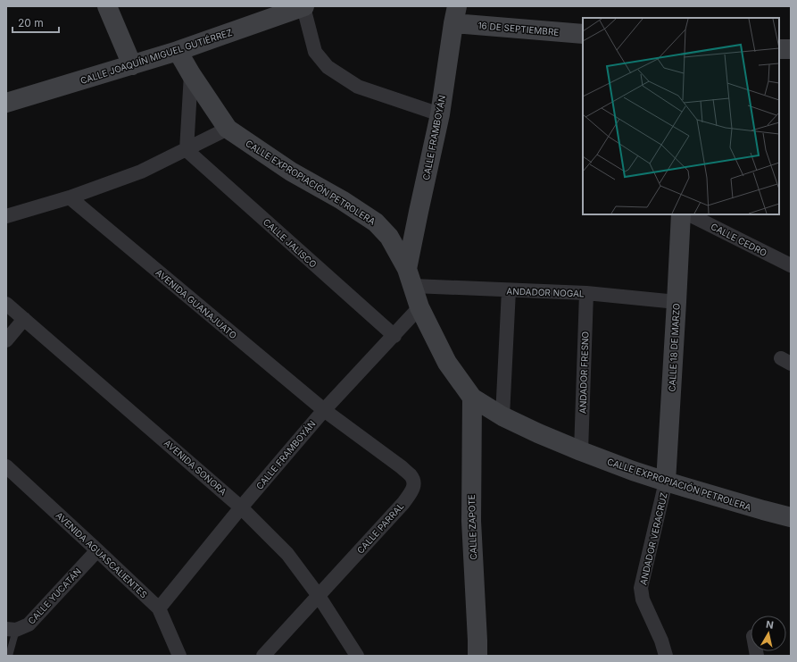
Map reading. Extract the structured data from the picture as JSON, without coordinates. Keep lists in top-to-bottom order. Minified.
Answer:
{"streets":{"street":["16 DE SEPTIEMBRE","CALLE JOAQUÍN MIGUEL GUTIÉRREZ","CALLE FRAMBOYÁN","CALLE EXPROPIACIÓN PETROLERA","CALLE CEDRO","CALLE JALISCO","ANDADOR NOGAL","AVENIDA GUANAJUATO","CALLE 18 DE MARZO","ANDADOR FRESNO","AVENIDA SONORA","CALLE ZAPOTE","CALLE PARRAL","ANDADOR VERACRUZ","AVENIDA AGUASCALIENTES","CALLE YUCATÁN"]},"crossings":[["16 DE SEPTIEMBRE","CALLE FRAMBOYÁN"],["CALLE JOAQUÍN MIGUEL GUTIÉRREZ","CALLE EXPROPIACIÓN PETROLERA"],["CALLE FRAMBOYÁN","CALLE EXPROPIACIÓN PETROLERA"],["CALLE FRAMBOYÁN","CALLE JALISCO"],["CALLE FRAMBOYÁN","ANDADOR NOGAL"],["CALLE FRAMBOYÁN","AVENIDA GUANAJUATO"],["CALLE FRAMBOYÁN","AVENIDA SONORA"],["CALLE FRAMBOYÁN","CALLE PARRAL"],["CALLE FRAMBOYÁN","AVENIDA AGUASCALIENTES"],["CALLE EXPROPIACIÓN PETROLERA","ANDADOR NOGAL"],["CALLE EXPROPIACIÓN PETROLERA","CALLE 18 DE MARZO"],["CALLE EXPROPIACIÓN PETROLERA","ANDADOR FRESNO"],["CALLE EXPROPIACIÓN PETROLERA","CALLE ZAPOTE"],["CALLE EXPROPIACIÓN PETROLERA","ANDADOR VERACRUZ"],["ANDADOR NOGAL","CALLE 18 DE MARZO"],["ANDADOR NOGAL","ANDADOR FRESNO"],["AVENIDA GUANAJUATO","CALLE PARRAL"],["CALLE 18 DE MARZO","ANDADOR VERACRUZ"],["AVENIDA SONORA","CALLE PARRAL"],["AVENIDA AGUASCALIENTES","CALLE YUCATÁN"]],"scale_bar":"20 m","north":"top"}
